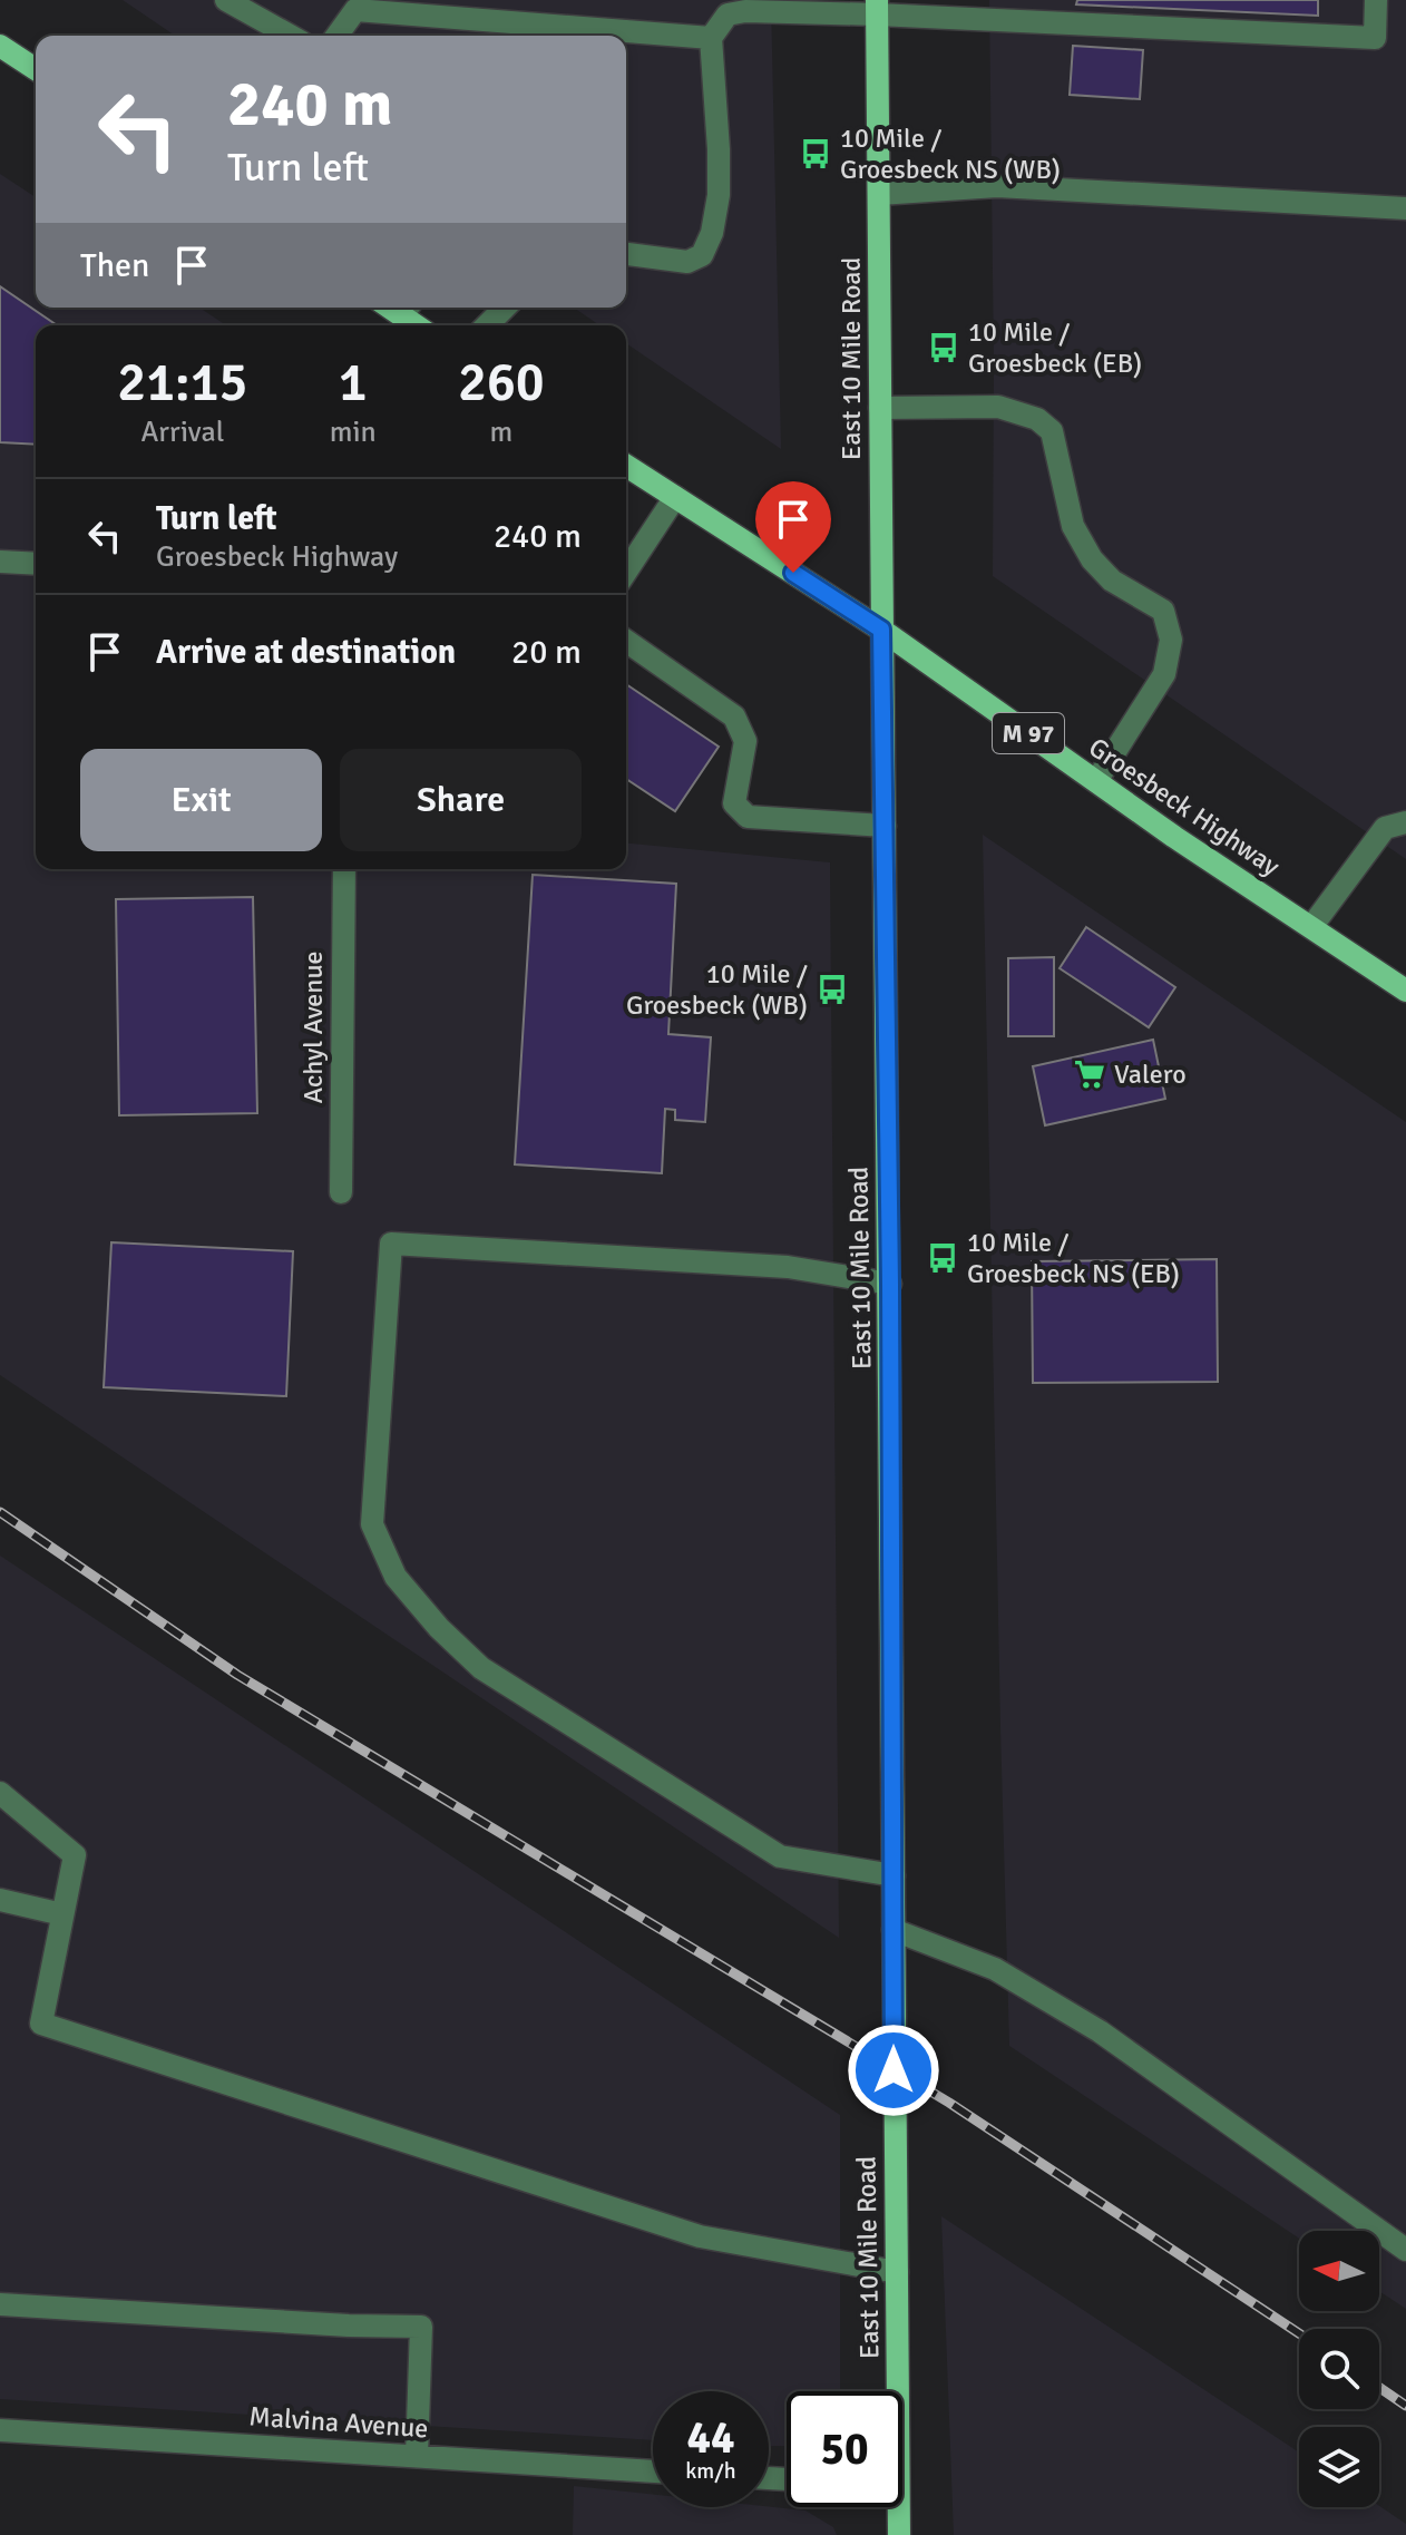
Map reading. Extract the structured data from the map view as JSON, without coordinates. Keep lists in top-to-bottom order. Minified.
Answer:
{"streets":{"main road":["East 10 Mile Road","M 97","Groesbeck Highway"],"street":["Achyl Avenue","Malvina Avenue"]},"crossings":[["East 10 Mile Road","Groesbeck Highway"]],"places":{"bus stop":["10 Mile / Groesbeck NS (WB)","10 Mile / Groesbeck (EB)","10 Mile / Groesbeck (WB)","10 Mile / Groesbeck NS (EB)"],"supermarket":["Valero"]},"north":"left","page":{"turn":["240 m","Turn left"],"then":"Then","eta":["21:15","Arrival","1","min","260","m"],"list":[{"name":"Turn left","note":"Groesbeck Highway","value":"240 m"},{"name":"Arrive at destination","value":"20 m"}],"buttons":["Exit","Share"],"speed":"44 km/h","limit":"50"}}
